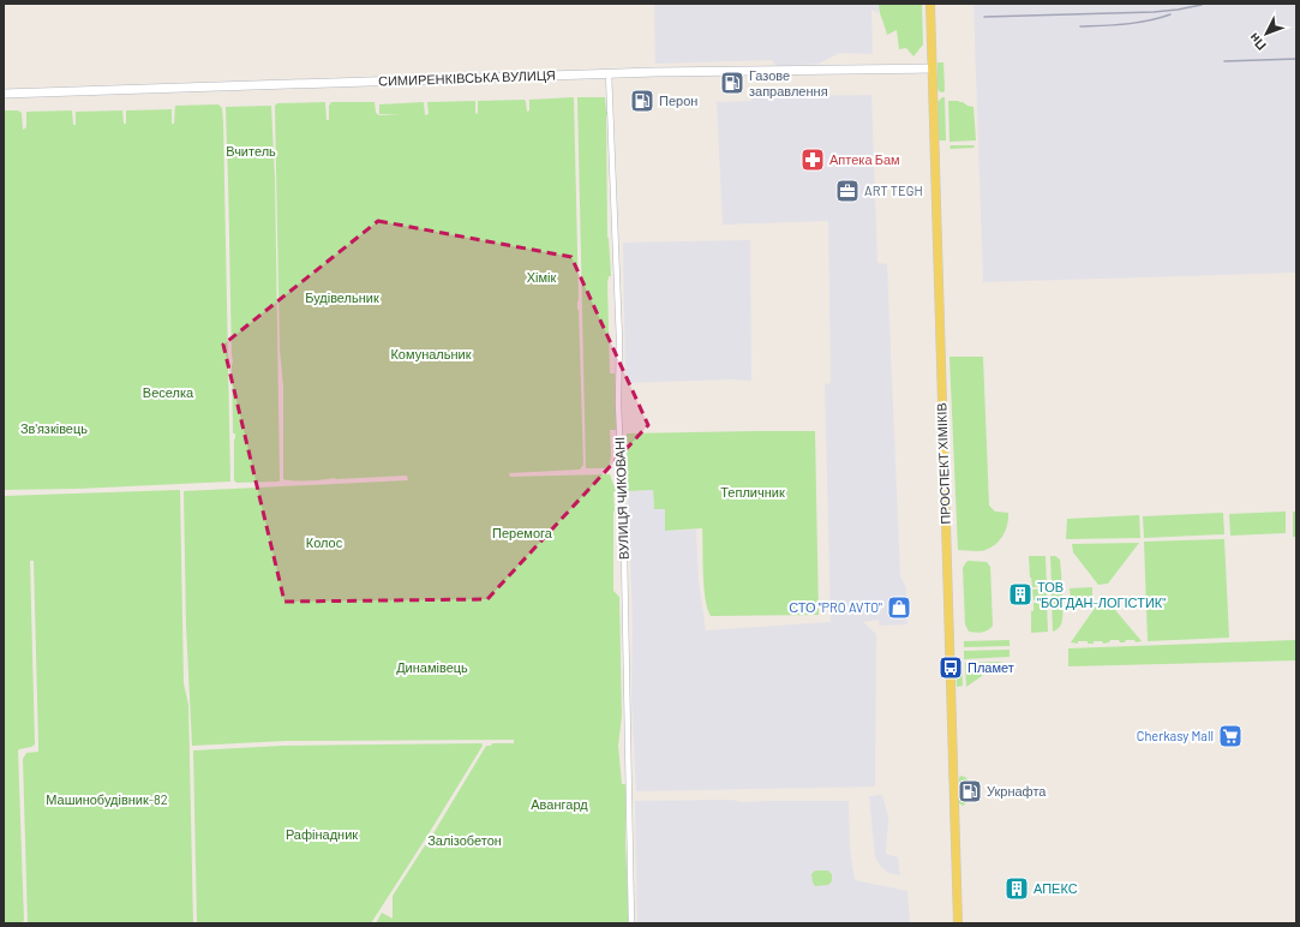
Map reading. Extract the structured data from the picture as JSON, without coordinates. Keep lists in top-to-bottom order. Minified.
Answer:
{"streets":{"main road":["СИМИРЕНКІВСЬКА ВУЛИЦЯ","ПРОСПЕКТ ХІМІКІВ"],"street":["ВУЛИЦЯ ЧИКОВАНІ"]},"crossings":[["СИМИРЕНКІВСЬКА ВУЛИЦЯ","ПРОСПЕКТ ХІМІКІВ"],["СИМИРЕНКІВСЬКА ВУЛИЦЯ","ВУЛИЦЯ ЧИКОВАНІ"]],"parks":["Вчитель","Хімік","Будівельник","Комунальник","Веселка","Зв'язківець","Тепличник","Перемога","Колос","Динамівець","Машинобудівник-82","Авангард","Рафінадник","Залізобетон"],"places":{"fuel station":["Газове заправлення","Перон","Укрнафта"],"pharmacy":["Аптека Бам"],"office":["ART TEGH"],"building":["ТОВ \"БОГДАН-ЛОГІСТИК\"","АПЕКС"],"shop":["СТО \"PRO AVTO\""],"bus stop":["Пламет"],"supermarket":["Cherkasy Mall"]},"north":"bottom left"}
